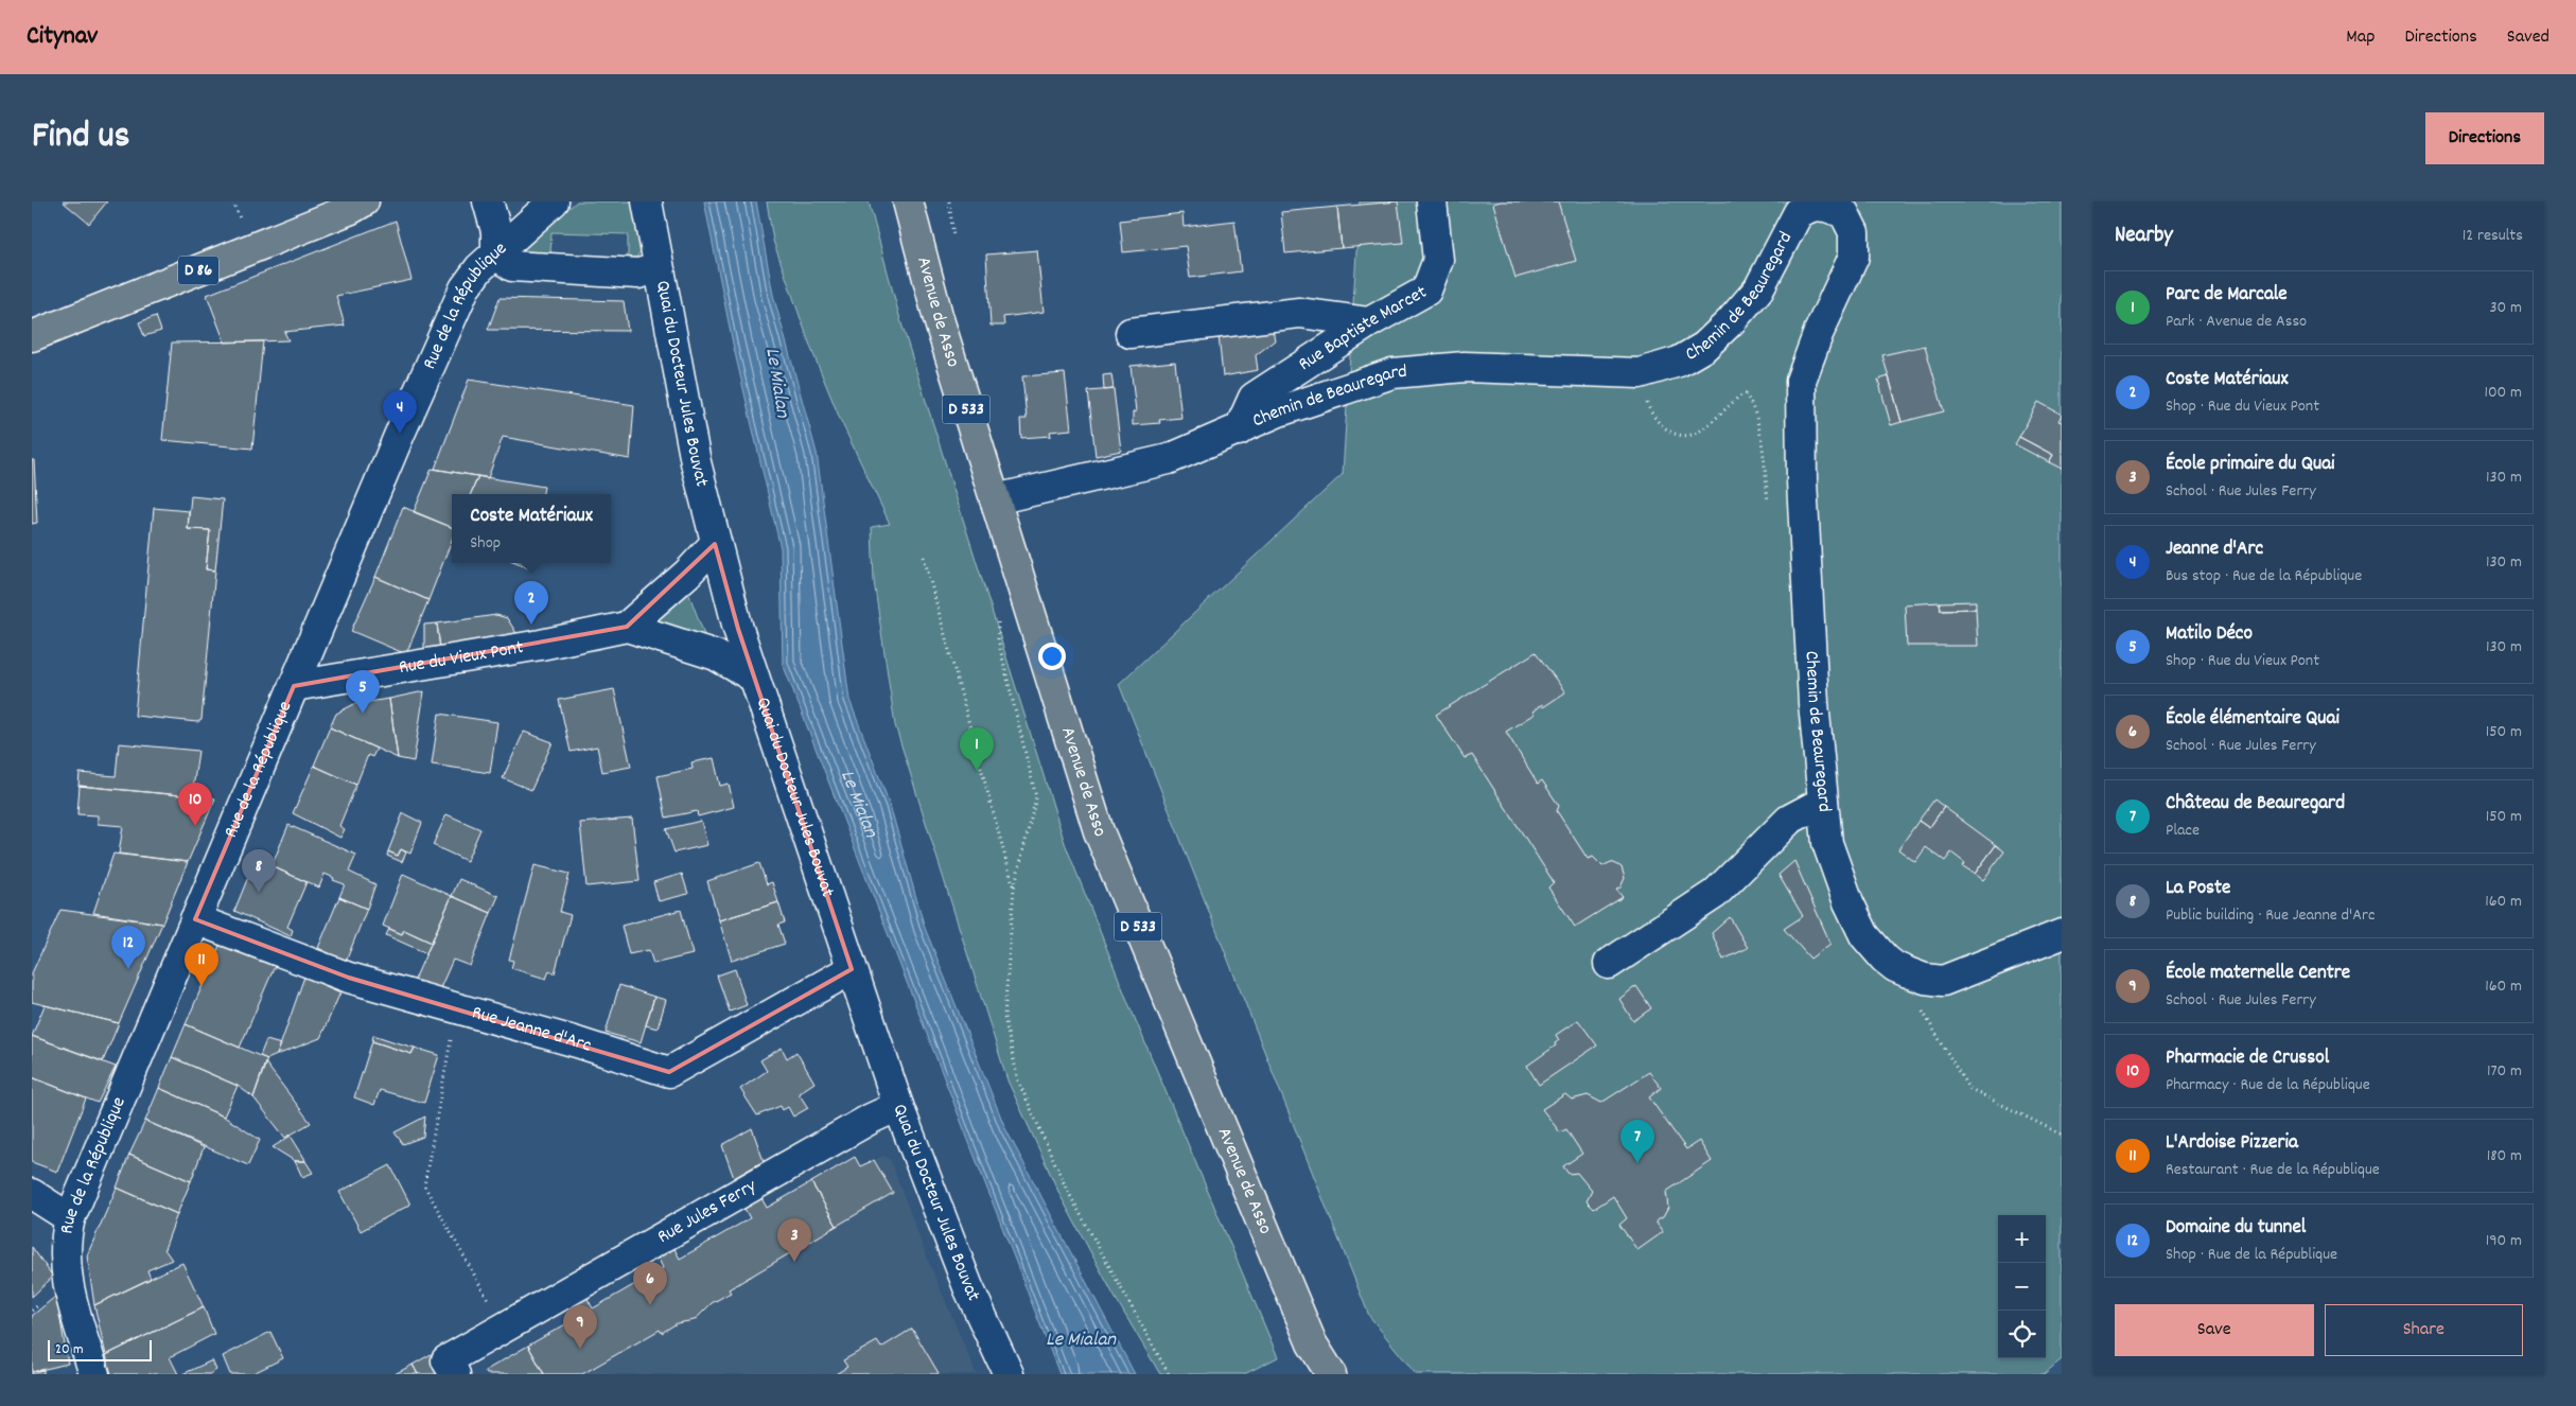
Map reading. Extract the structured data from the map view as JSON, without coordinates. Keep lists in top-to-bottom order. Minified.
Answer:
{"streets":{"main road":["D 86","Avenue de Asso","D 533"],"street":["Chemin de Beauregard","Rue de la République","Rue Baptiste Marcet","Quai du Docteur Jules Bouvat","Rue du Vieux Pont","Rue Jeanne d'Arc","Rue Jules Ferry"]},"crossings":[["Chemin de Beauregard","Avenue de Asso"],["Chemin de Beauregard","Rue Baptiste Marcet"],["Rue de la République","Rue du Vieux Pont"],["Rue de la République","Rue Jeanne d'Arc"],["Quai du Docteur Jules Bouvat","Rue du Vieux Pont"],["Quai du Docteur Jules Bouvat","Rue Jeanne d'Arc"],["Quai du Docteur Jules Bouvat","Rue Jules Ferry"]],"water":["Le Mialan"],"scale_bar":"20 m","page":{"header":"Citynav","nav":["Map","Directions","Saved"],"title":"Find us","buttons":["Directions",["Save","Share"]],"heading":["Nearby","12 results"],"list":[{"mark":"1","name":"Parc de Marcale","note":"Park · Avenue de Asso","value":"30 m"},{"mark":"2","name":"Coste Matériaux","note":"Shop · Rue du Vieux Pont","value":"100 m"},{"mark":"3","name":"École primaire du Quai","note":"School · Rue Jules Ferry","value":"130 m"},{"mark":"4","name":"Jeanne d'Arc","note":"Bus stop · Rue de la République","value":"130 m"},{"mark":"5","name":"Matilo Déco","note":"Shop · Rue du Vieux Pont","value":"130 m"},{"mark":"6","name":"École élémentaire Quai","note":"School · Rue Jules Ferry","value":"150 m"},{"mark":"7","name":"Château de Beauregard","note":"Place","value":"150 m"},{"mark":"8","name":"La Poste","note":"Public building · Rue Jeanne d'Arc","value":"160 m"},{"mark":"9","name":"École maternelle Centre","note":"School · Rue Jules Ferry","value":"160 m"},{"mark":"10","name":"Pharmacie de Crussol","note":"Pharmacy · Rue de la République","value":"170 m"},{"mark":"11","name":"L'Ardoise Pizzeria","note":"Restaurant · Rue de la République","value":"180 m"},{"mark":"12","name":"Domaine du tunnel","note":"Shop · Rue de la République","value":"190 m"}],"pins":["4","2","5","1","10","8","12","11","7","3","6","9"],"popup":["Coste Matériaux","Shop"],"map_buttons":["+","−"],"scale":"20 m"}}
